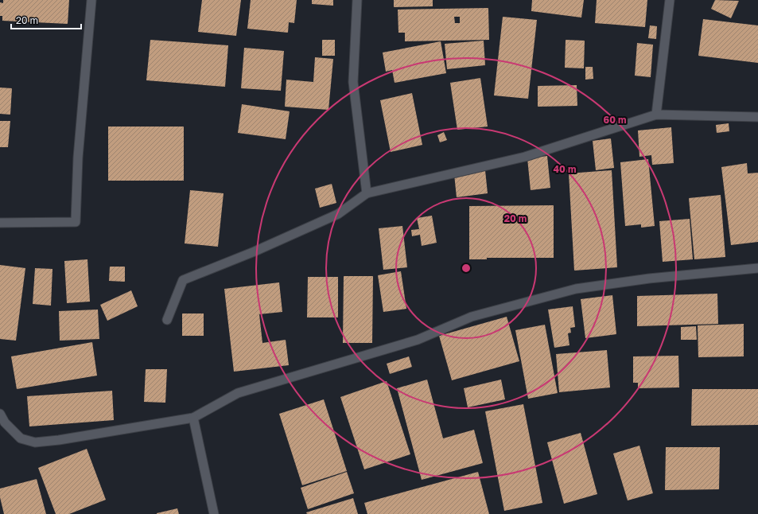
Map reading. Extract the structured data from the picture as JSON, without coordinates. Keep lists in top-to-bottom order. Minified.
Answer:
{"scale_bar":"20 m","rings":["60 m","40 m","20 m"]}
